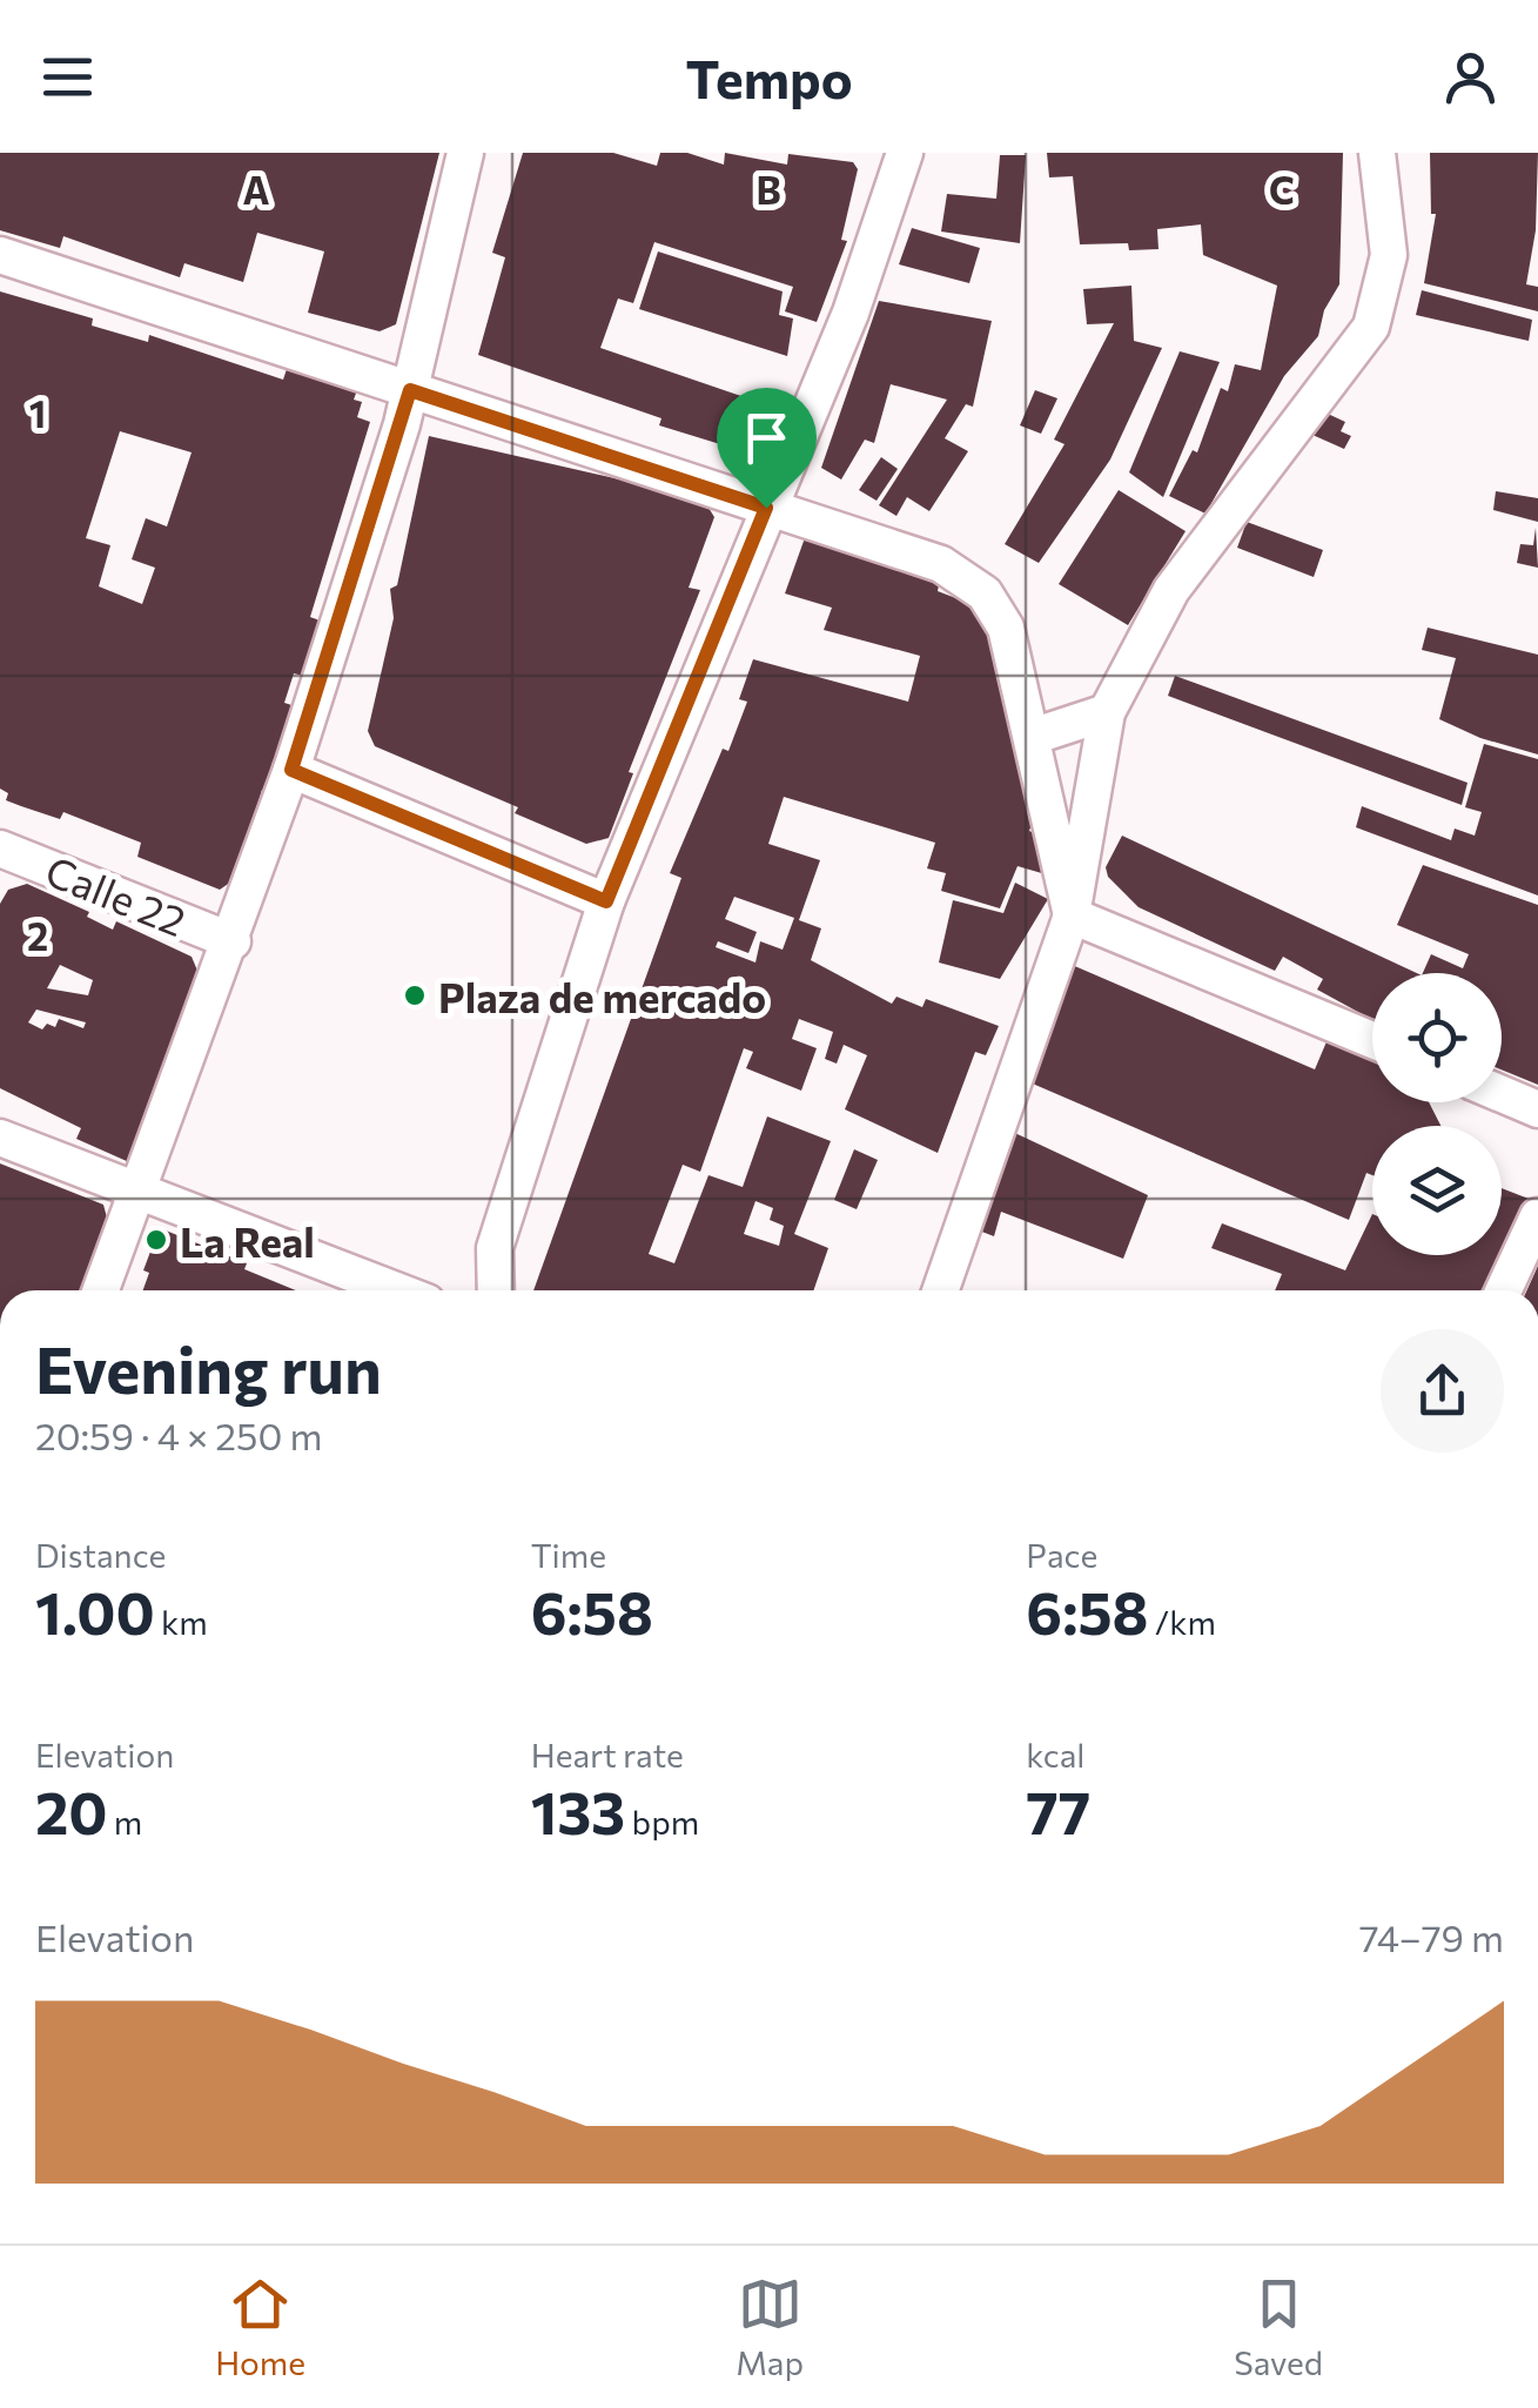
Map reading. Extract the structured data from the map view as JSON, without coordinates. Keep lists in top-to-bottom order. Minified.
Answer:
{"streets":{"street":["Calle 22"]},"places":["Plaza de mercado","La Real"],"page":{"header":"Tempo","heading":["Evening run","20:59 · 4 × 250 m"],"stats":[["Distance","1.00 km"],["Time","6:58"],["Pace","6:58 /km"],["Elevation","20 m"],["Heart rate","133 bpm"],["kcal","77"]],"chart":["Elevation","74–79 m"],"tabs":["Home","Map","Saved"]},"grid":{"columns":["A","B","C"],"rows":["1","2"]}}
